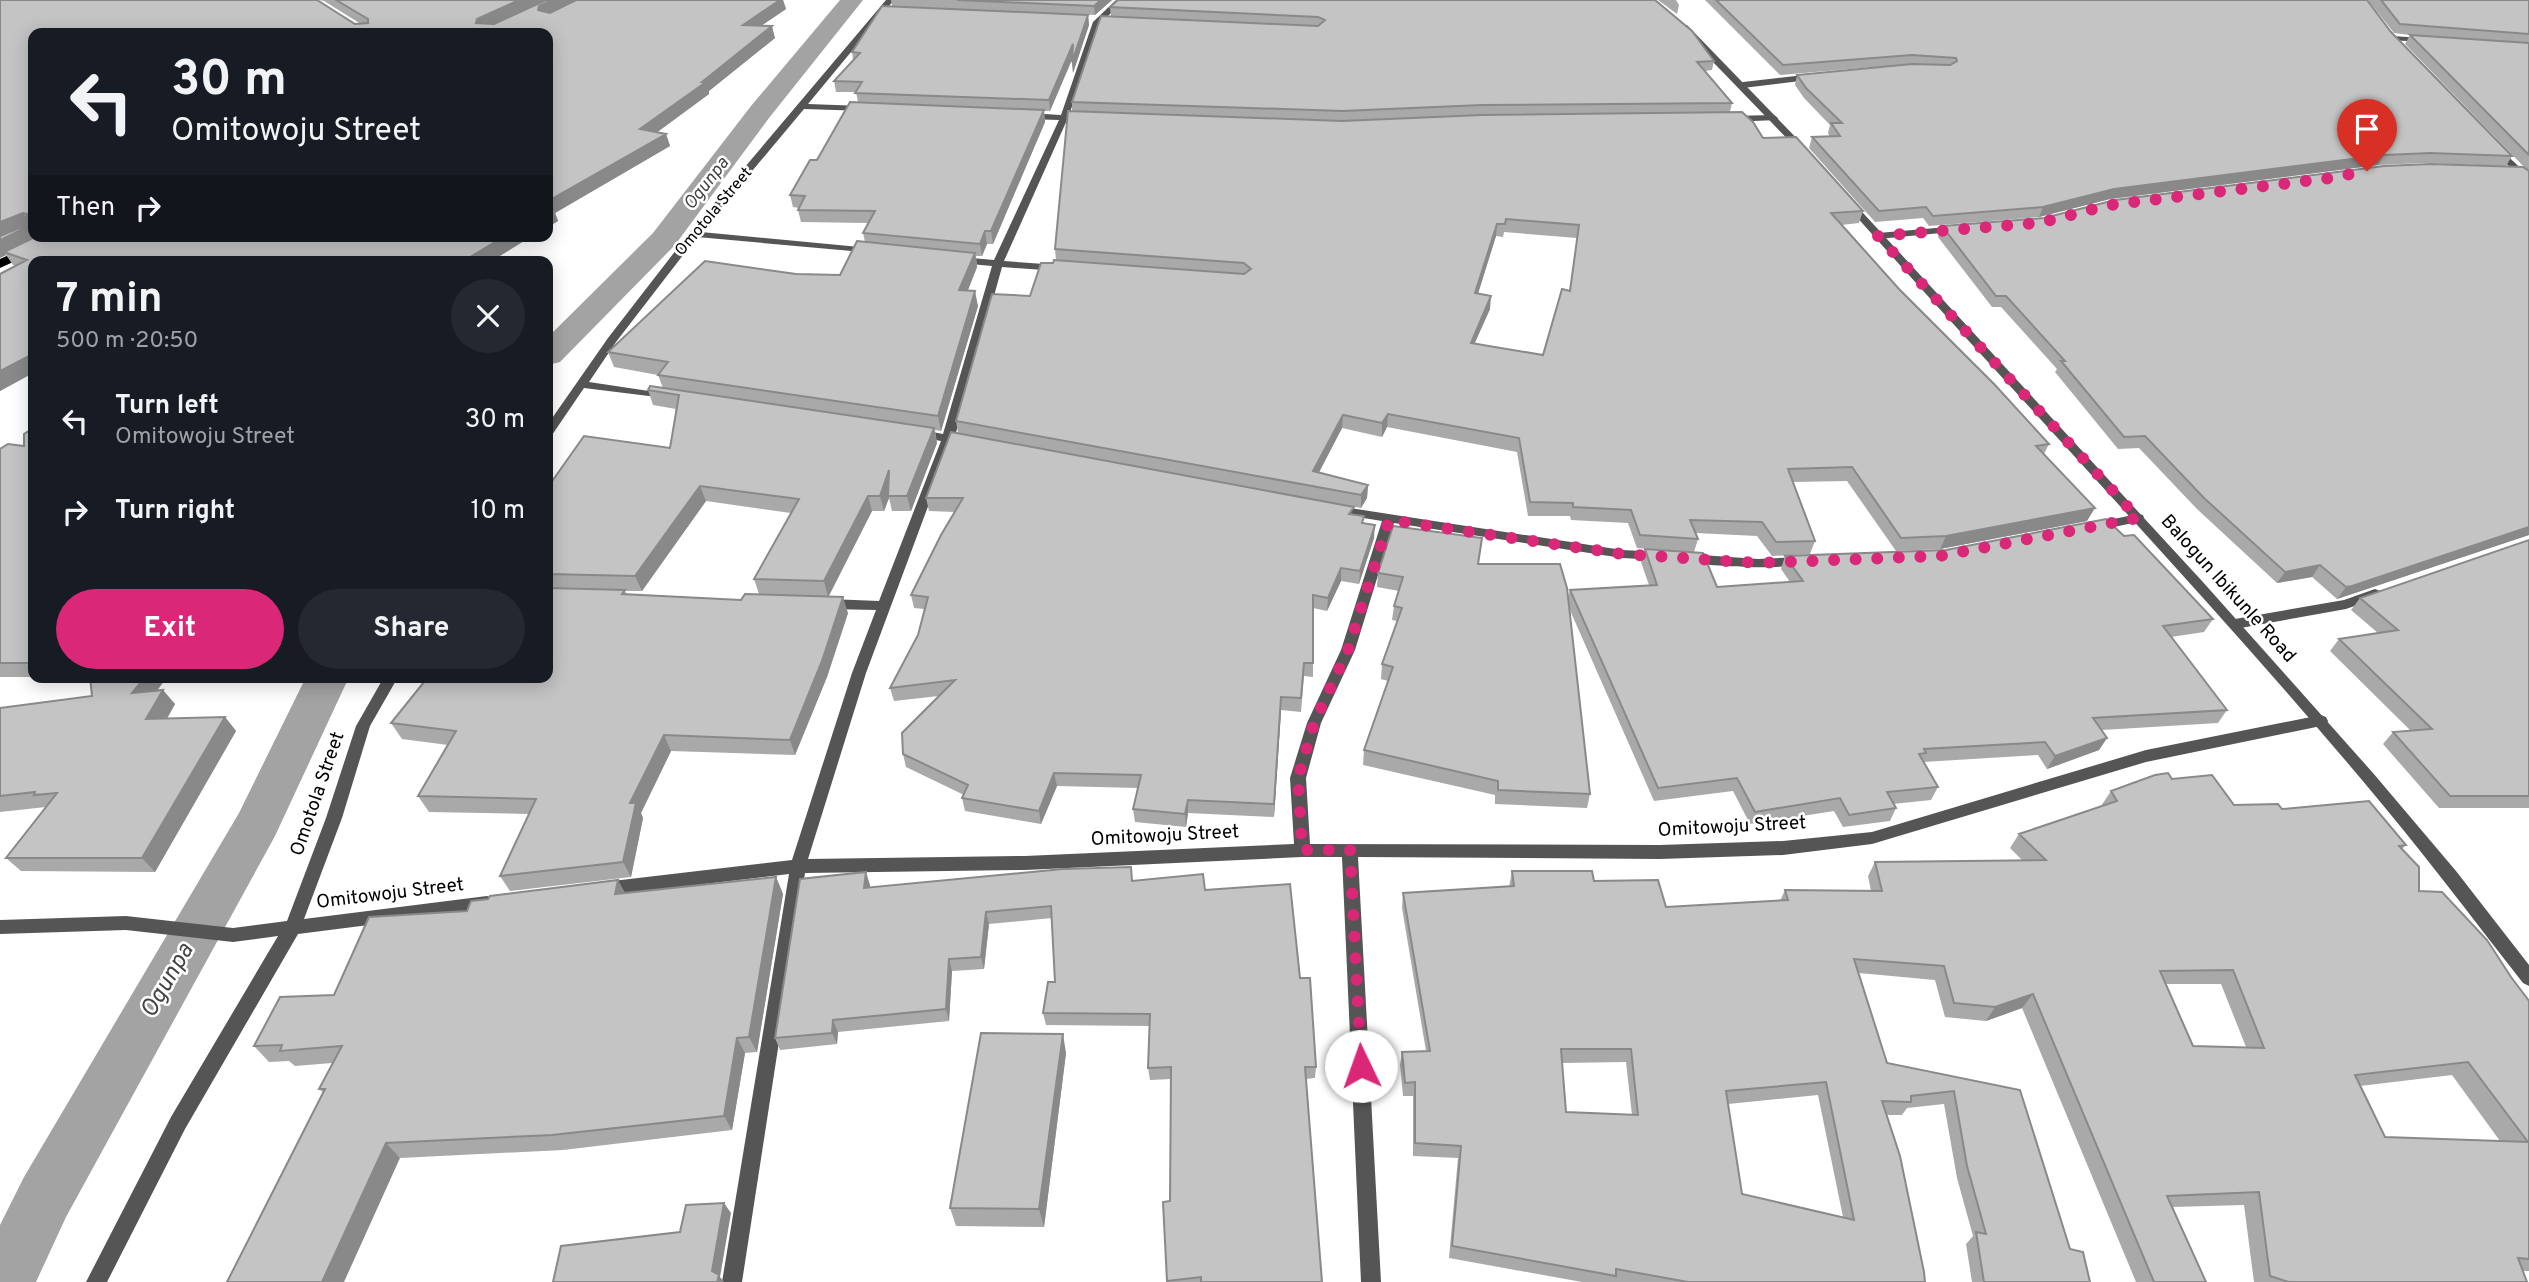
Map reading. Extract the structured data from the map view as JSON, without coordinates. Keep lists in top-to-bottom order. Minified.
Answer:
{"streets":{"street":["Omotola Street","Balogun Ibikunle Road","Omitowoju Street"]},"crossings":[["Omotola Street","Omitowoju Street"],["Balogun Ibikunle Road","Omitowoju Street"]],"water":["Ogunpa"],"page":{"turn":["30 m","Omitowoju Street"],"then":"Then","heading":["7 min","500 m · 20:50"],"list":[{"name":"Turn left","note":"Omitowoju Street","value":"30 m"},{"name":"Turn right","value":"10 m"}],"buttons":["Exit","Share"]}}
